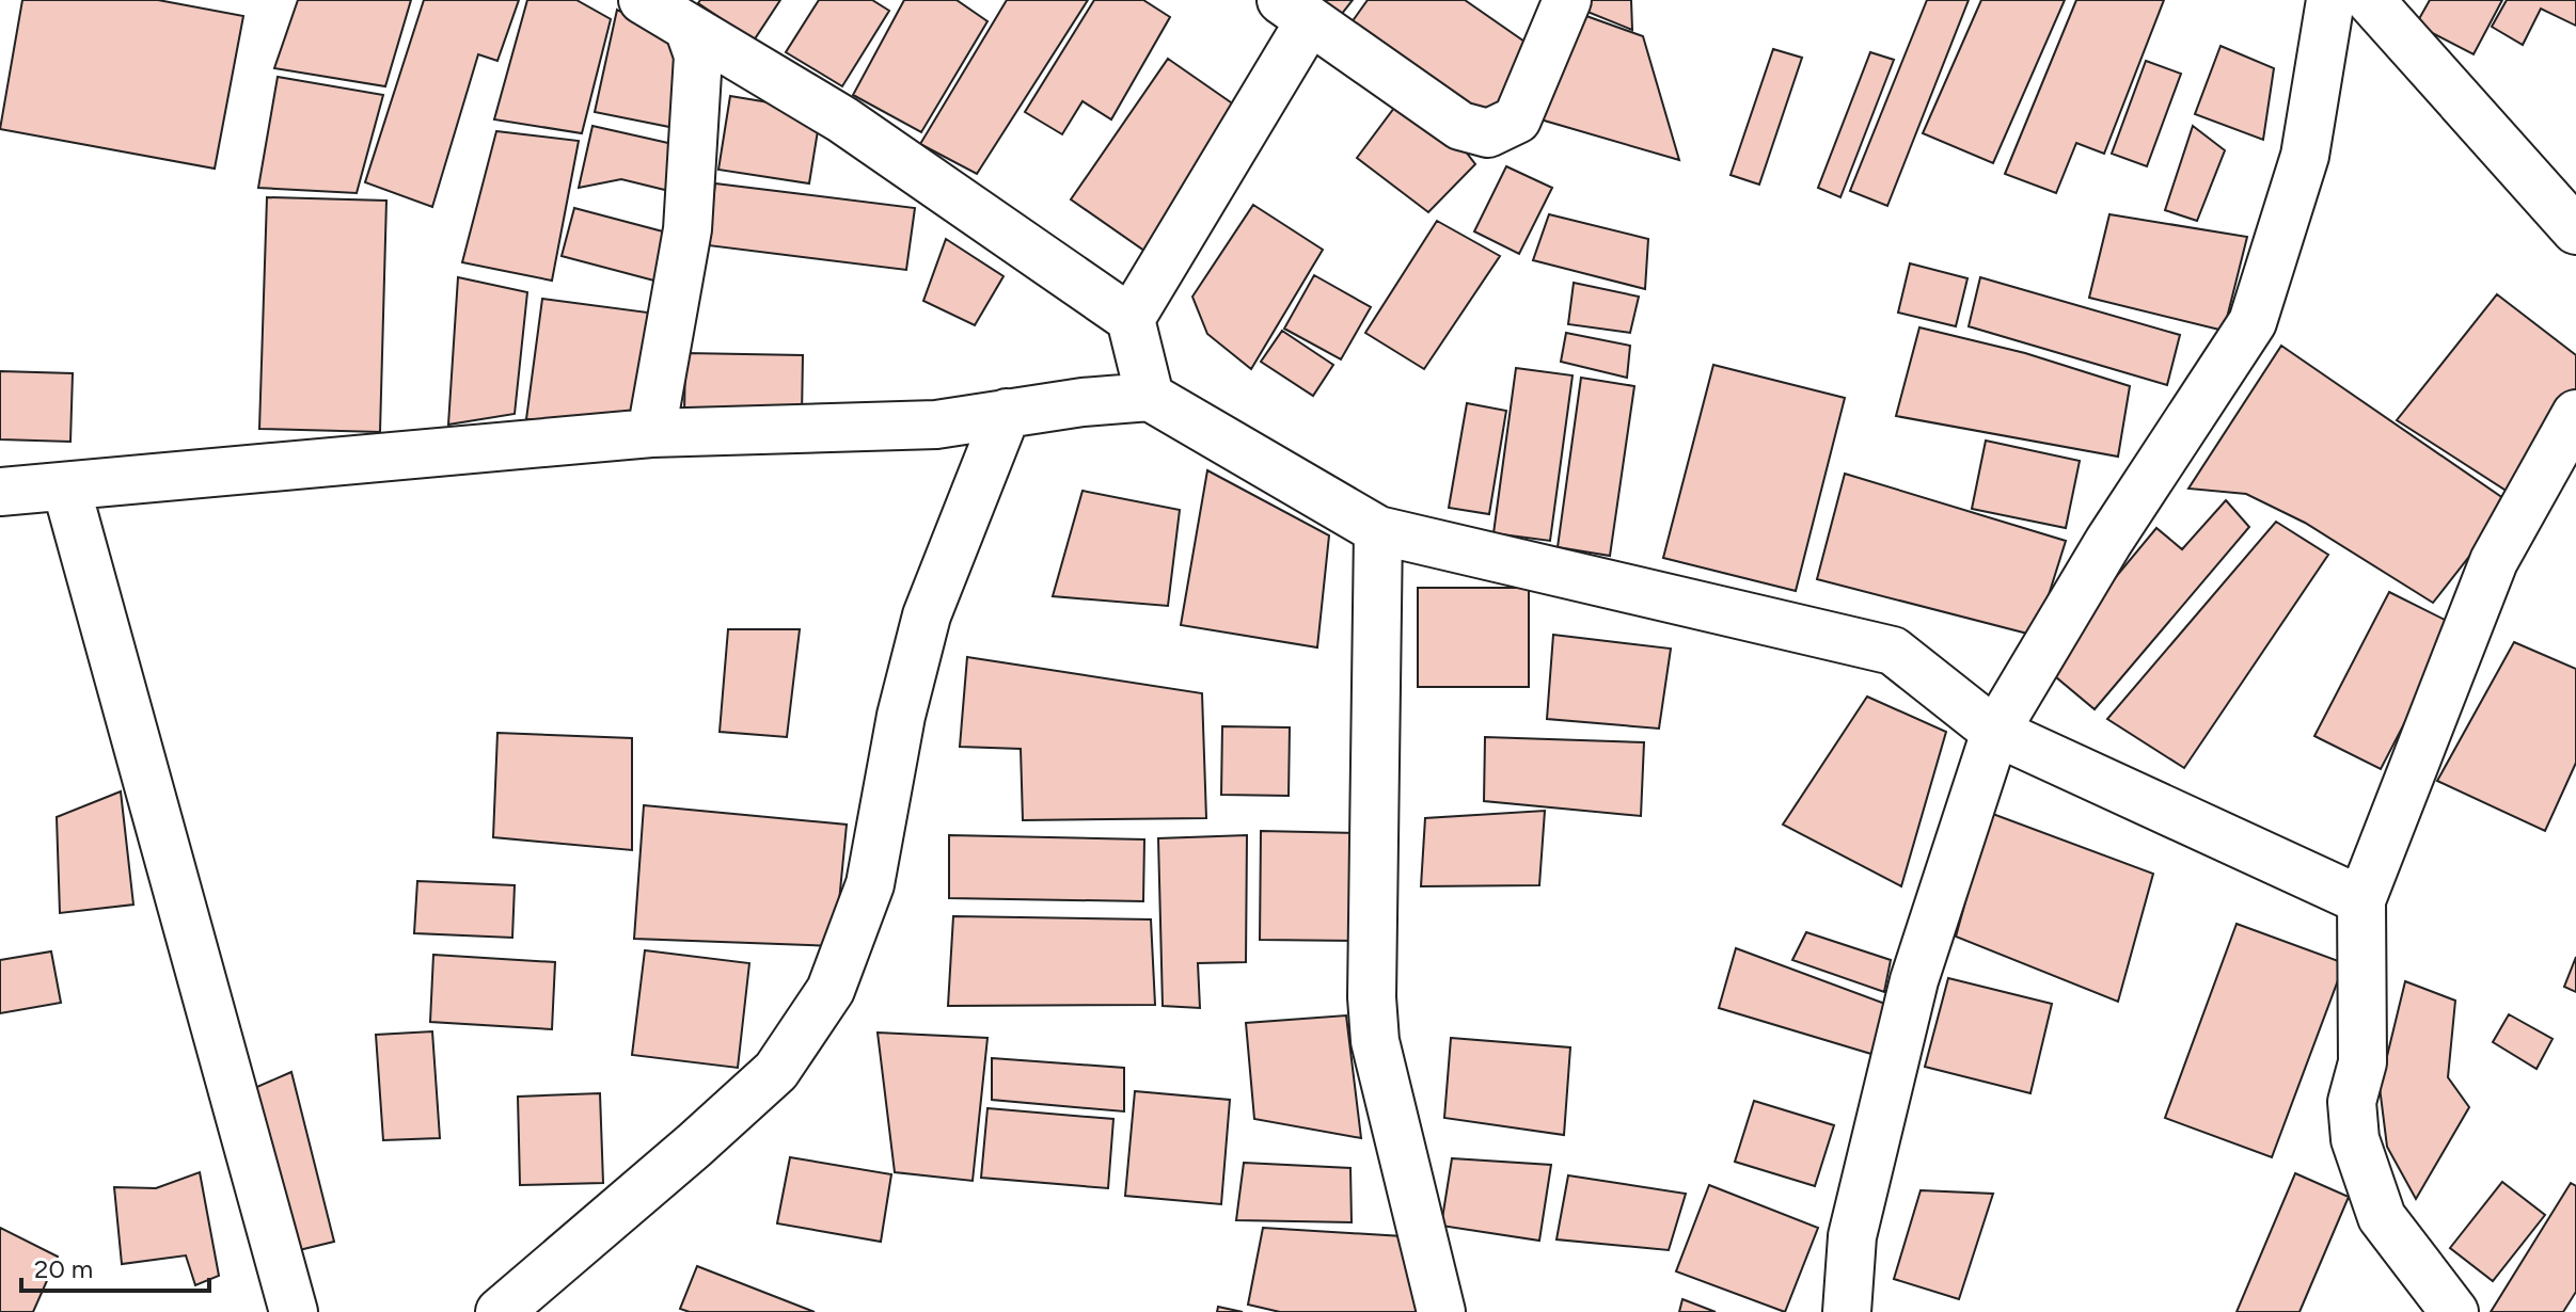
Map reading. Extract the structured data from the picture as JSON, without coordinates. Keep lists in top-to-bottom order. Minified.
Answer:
{"scale_bar":"20 m"}
